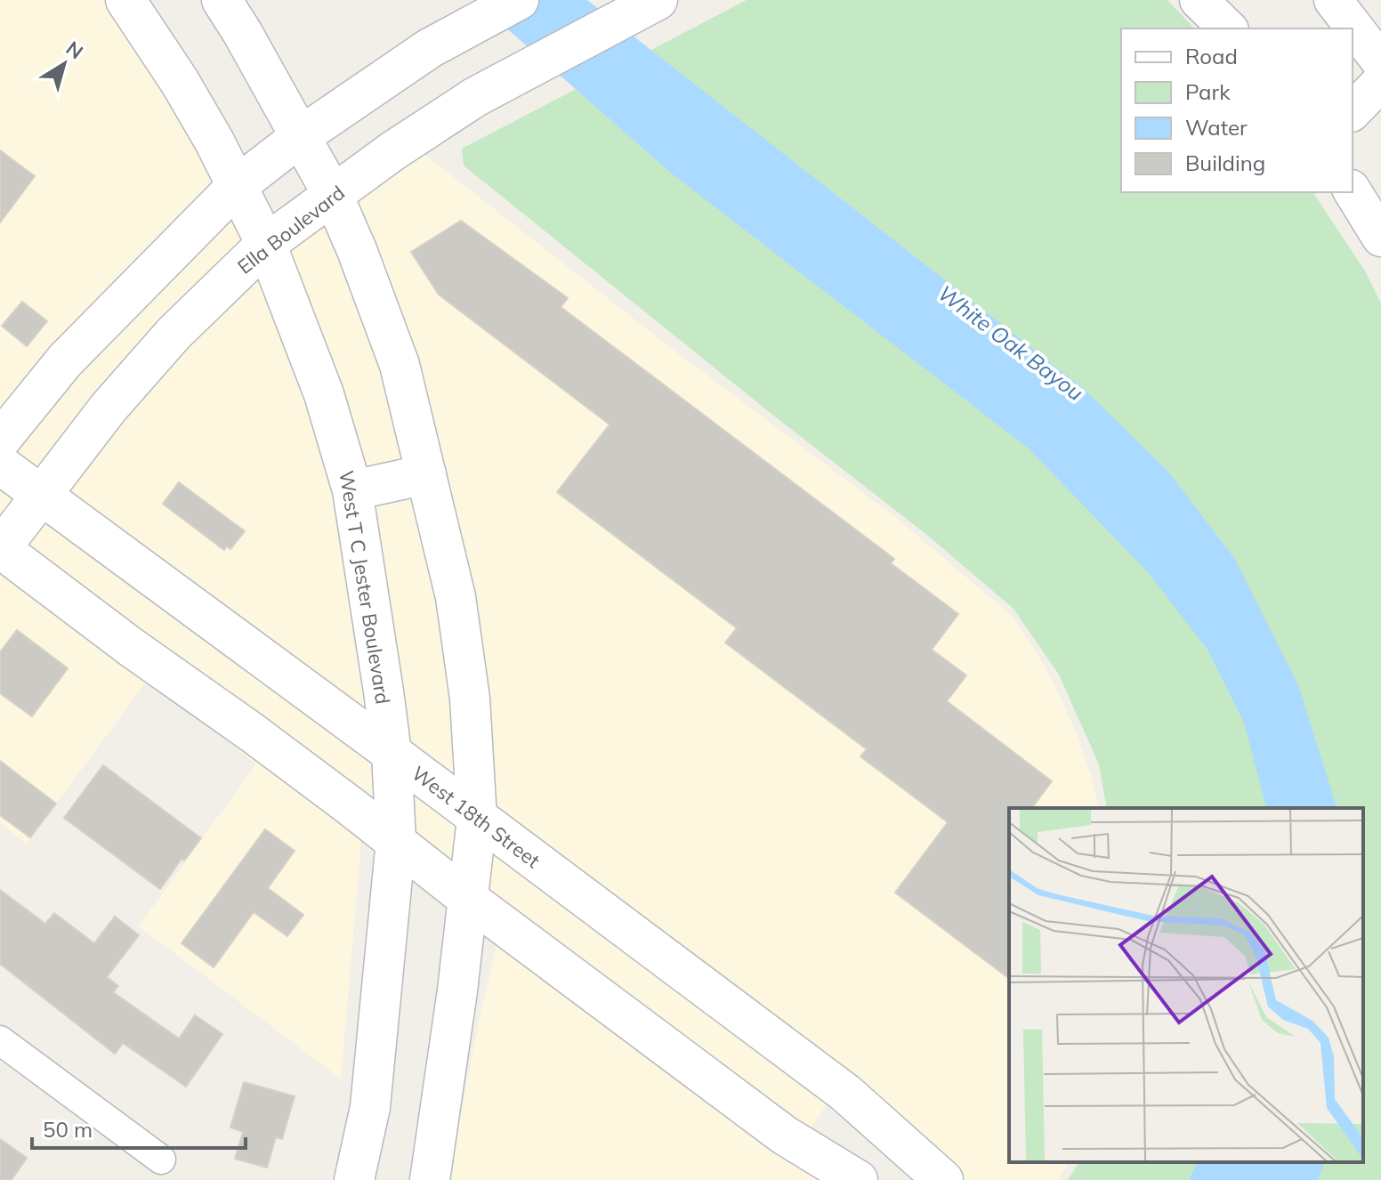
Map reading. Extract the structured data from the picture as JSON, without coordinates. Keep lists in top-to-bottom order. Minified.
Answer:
{"streets":{"main road":["Ella Boulevard","West T C Jester Boulevard","West 18th Street"]},"crossings":[["Ella Boulevard","West T C Jester Boulevard"],["Ella Boulevard","West 18th Street"],["West T C Jester Boulevard","West 18th Street"]],"water":["White Oak Bayou"],"legend":["Road","Park","Water","Building"],"scale_bar":"50 m","north":"top right"}
